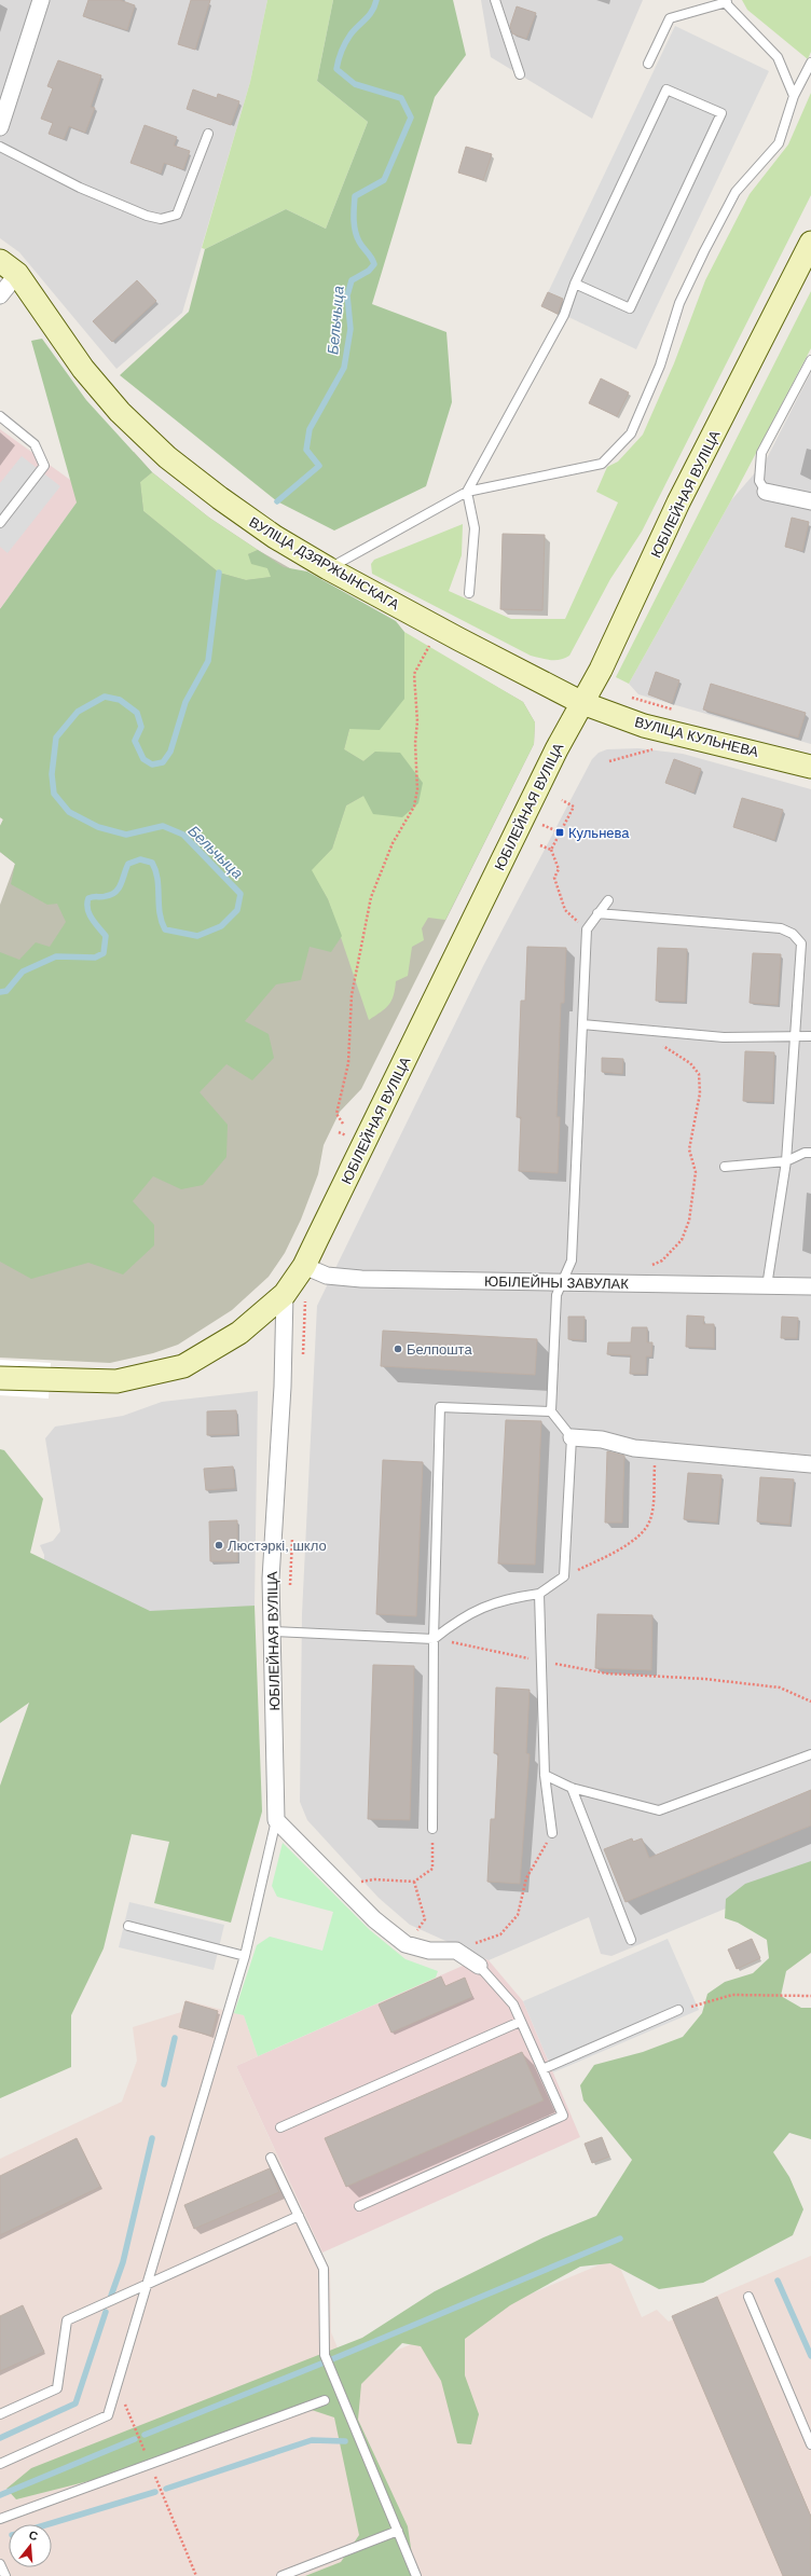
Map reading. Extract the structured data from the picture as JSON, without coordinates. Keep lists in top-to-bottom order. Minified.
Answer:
{"streets":{"main road":["ЮБІЛЕЙНАЯ ВУЛІЦА","ВУЛІЦА ДЗЯРЖЫНСКАГА","ВУЛІЦА КУЛЬНЕВА"],"street":["ЮБІЛЕЙНЫ ЗАВУЛАК"]},"crossings":[["ЮБІЛЕЙНАЯ ВУЛІЦА","ВУЛІЦА ДЗЯРЖЫНСКАГА"],["ЮБІЛЕЙНАЯ ВУЛІЦА","ВУЛІЦА КУЛЬНЕВА"],["ЮБІЛЕЙНАЯ ВУЛІЦА","ЮБІЛЕЙНЫ ЗАВУЛАК"],["ВУЛІЦА ДЗЯРЖЫНСКАГА","ВУЛІЦА КУЛЬНЕВА"]],"water":["Бельчыца"],"places":{"transit":["Кульнева"],"other":["Белпошта","Люстэркі, шкло"]},"north":"top"}
